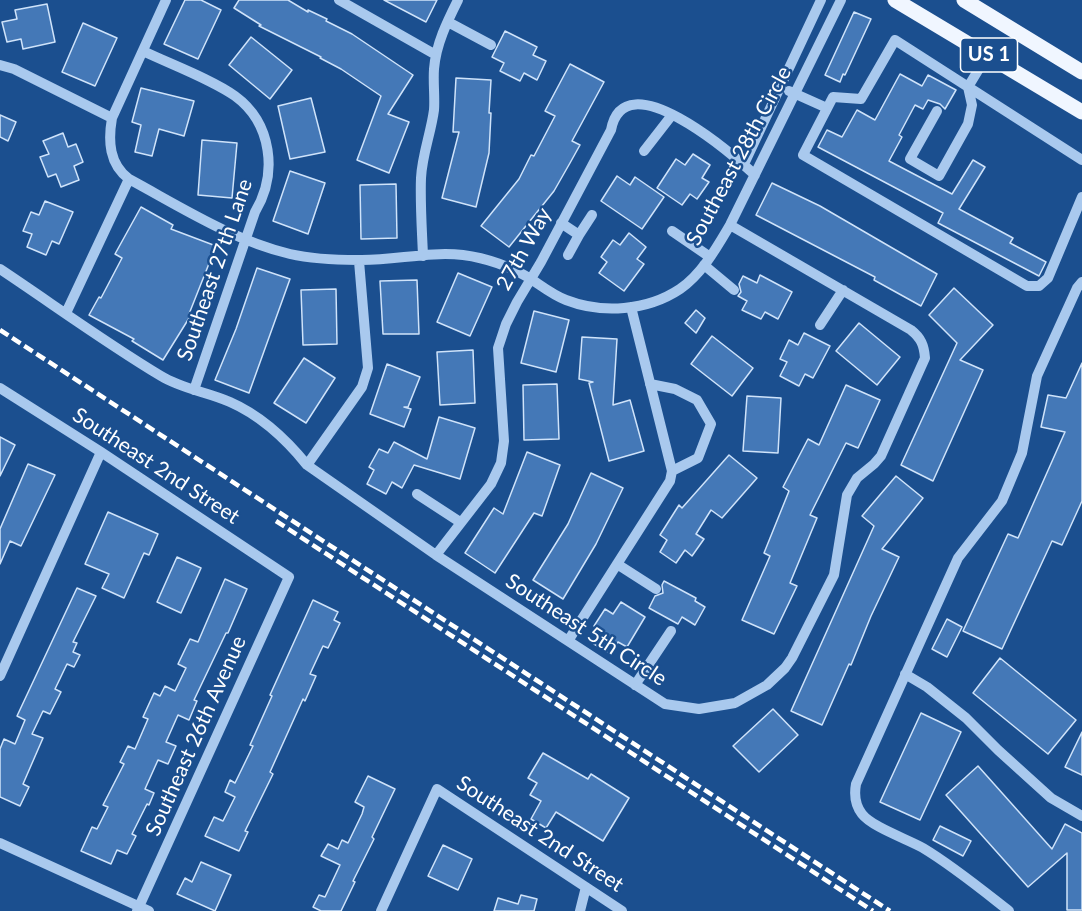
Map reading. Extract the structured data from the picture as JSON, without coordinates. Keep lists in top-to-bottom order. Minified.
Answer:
{"streets":{"main road":["US 1"],"street":["Southeast 28th Circle","27th Way","Southeast 27th Lane","Southeast 2nd Street","Southeast 5th Circle","Southeast 26th Avenue"]},"crossings":[["Southeast 28th Circle","27th Way"],["Southeast 28th Circle","Southeast 27th Lane"],["Southeast 28th Circle","Southeast 5th Circle"],["27th Way","Southeast 5th Circle"],["Southeast 27th Lane","Southeast 5th Circle"],["Southeast 2nd Street","Southeast 26th Avenue"]]}
